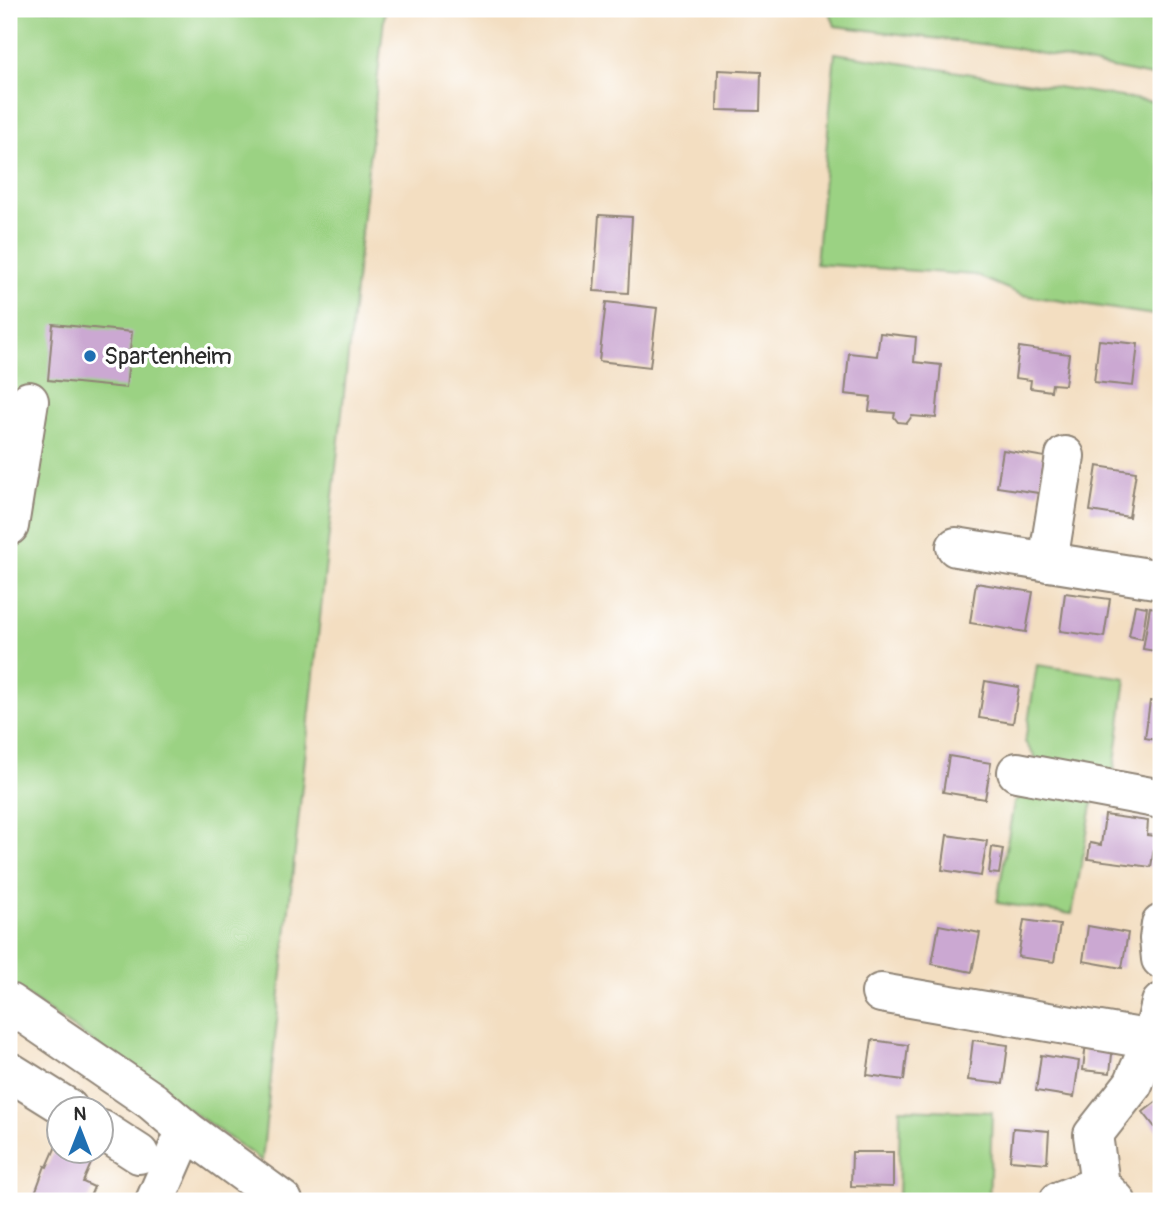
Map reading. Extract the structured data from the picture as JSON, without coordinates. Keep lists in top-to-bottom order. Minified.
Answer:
{"places":["Spartenheim"],"north":"top"}
